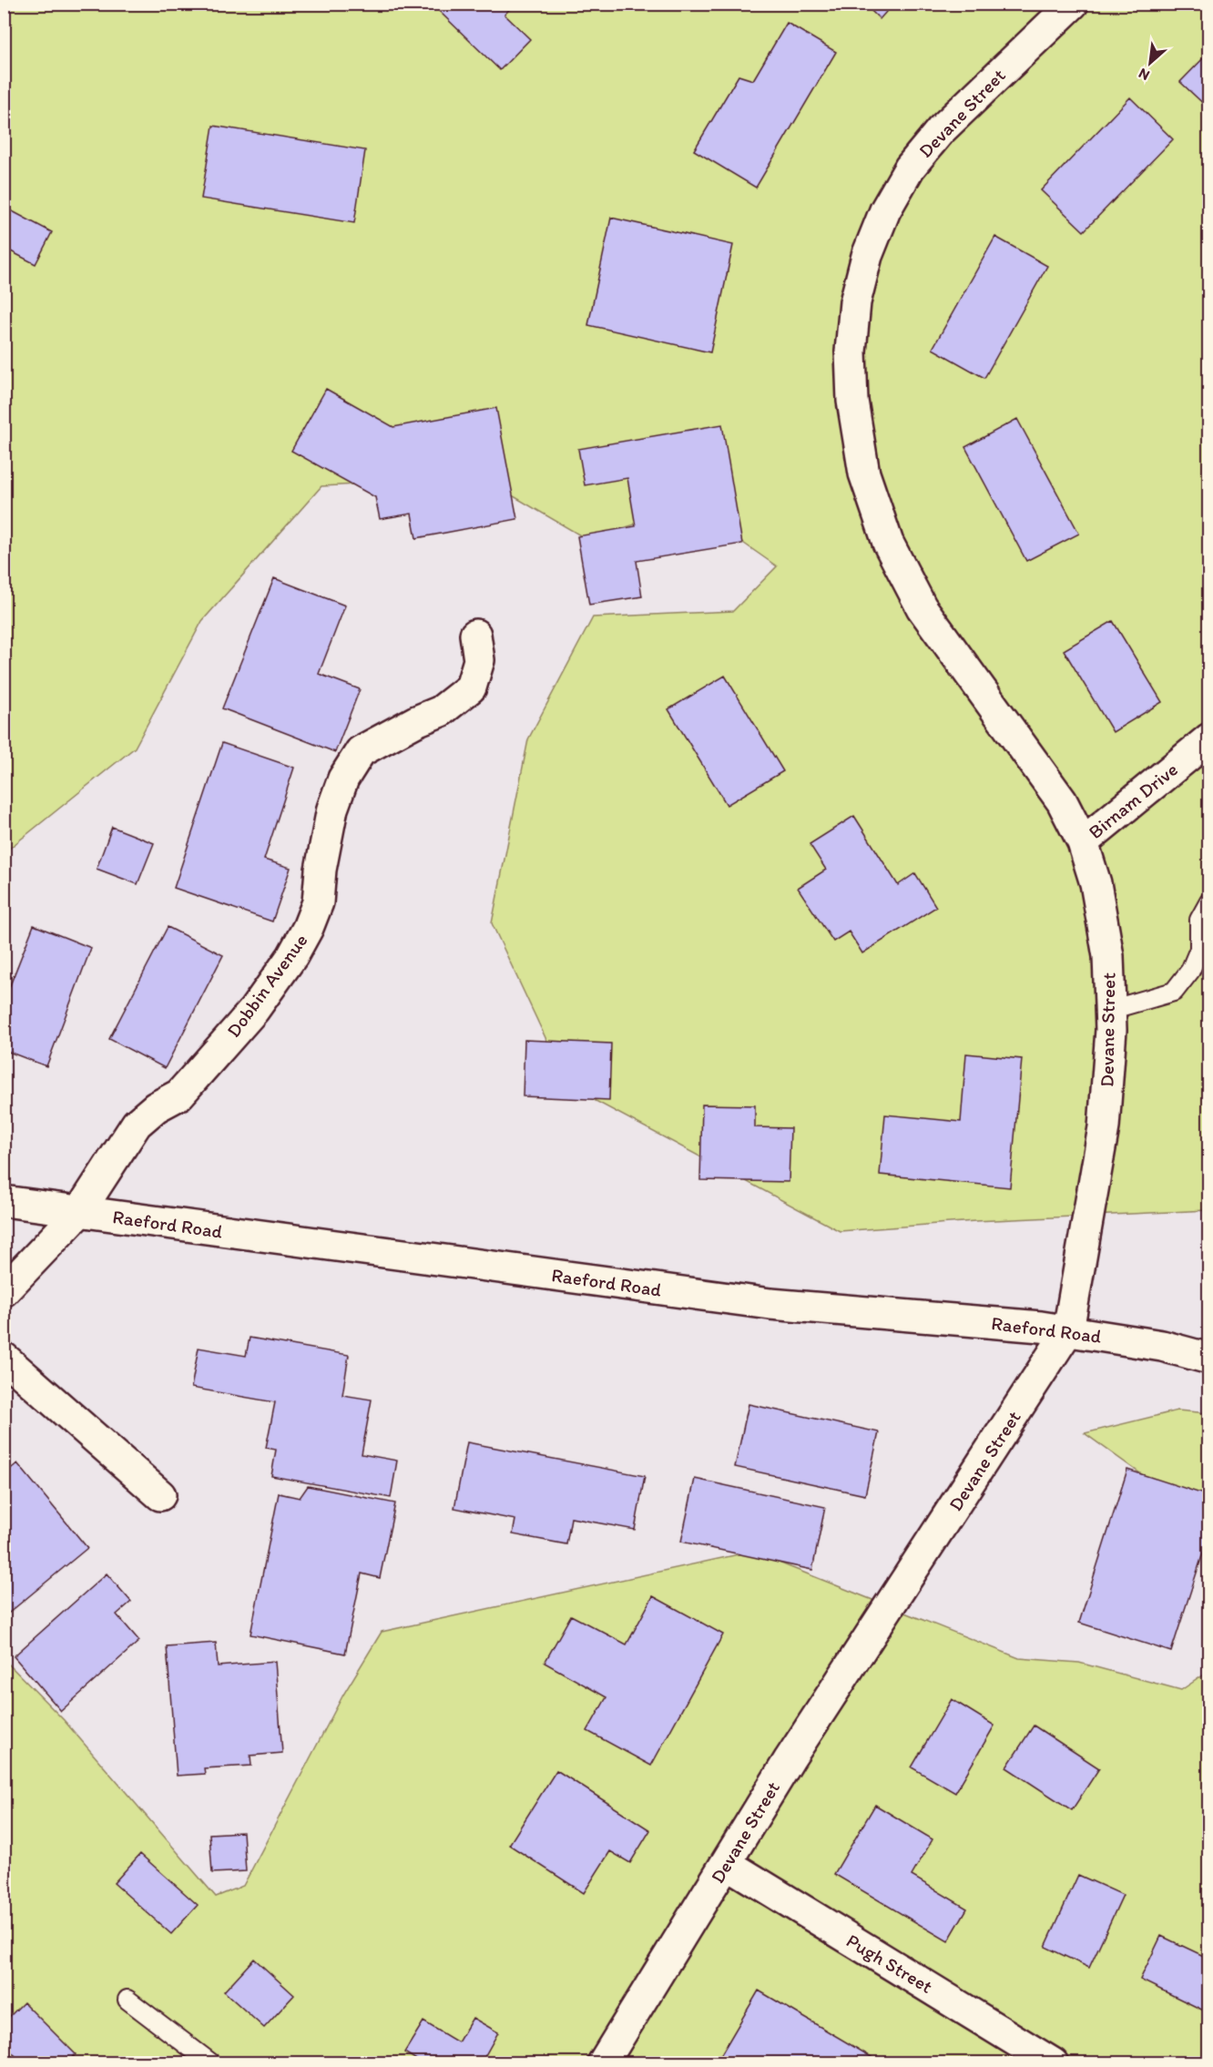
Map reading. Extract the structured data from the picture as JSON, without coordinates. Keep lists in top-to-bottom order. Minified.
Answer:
{"streets":{"street":["Devane Street","Birnam Drive","Dobbin Avenue","Raeford Road","Pugh Street"]},"crossings":[["Devane Street","Birnam Drive"],["Devane Street","Raeford Road"],["Devane Street","Pugh Street"],["Dobbin Avenue","Raeford Road"]],"north":"bottom left"}
